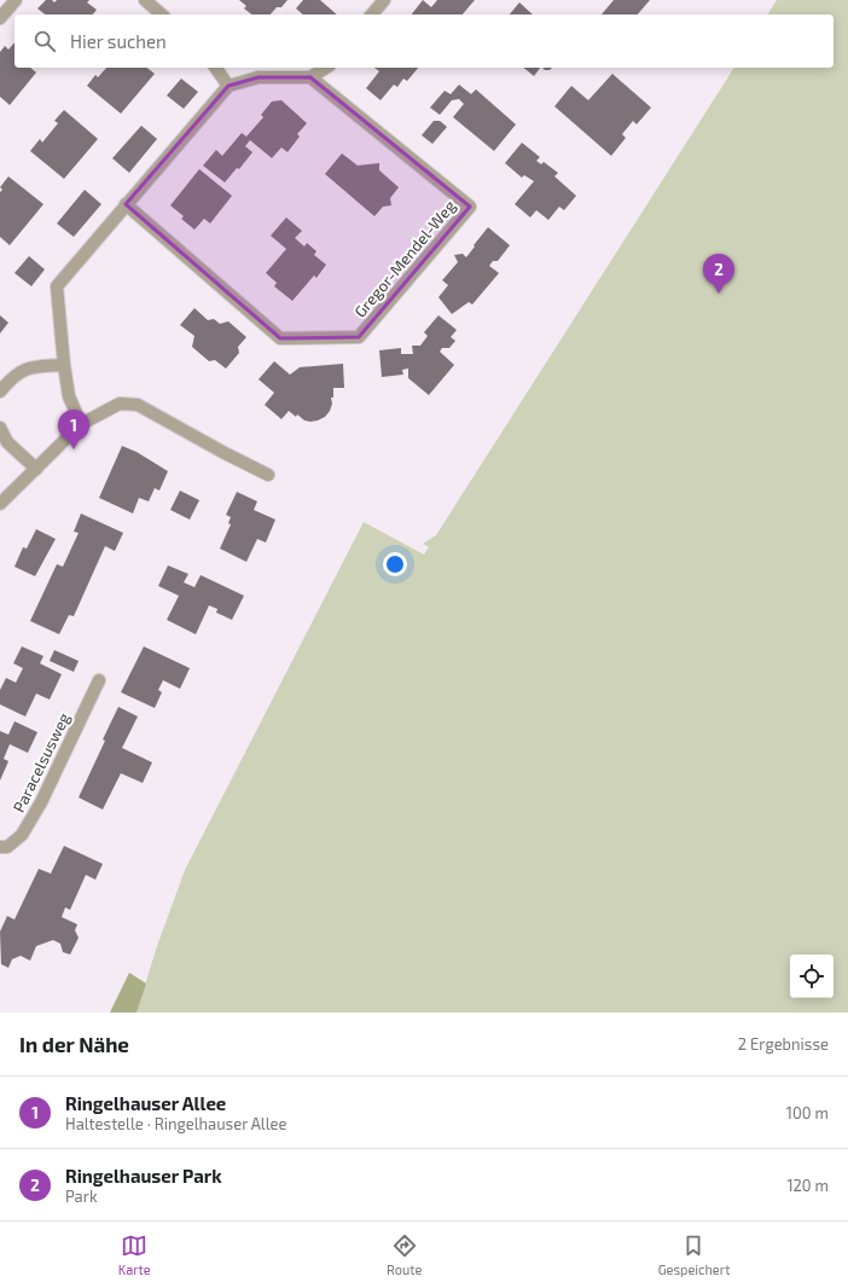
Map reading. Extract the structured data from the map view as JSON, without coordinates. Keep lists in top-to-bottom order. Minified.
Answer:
{"streets":{"street":["Gregor-Mendel-Weg","Paracelsusweg"]},"page":{"search":"Hier suchen","pins":["2","1"],"heading":["In der Nähe","2 Ergebnisse"],"list":[{"mark":"1","name":"Ringelhauser Allee","note":"Haltestelle · Ringelhauser Allee","value":"100 m"},{"mark":"2","name":"Ringelhauser Park","note":"Park","value":"120 m"}],"nav":["Karte","Route","Gespeichert"]}}
